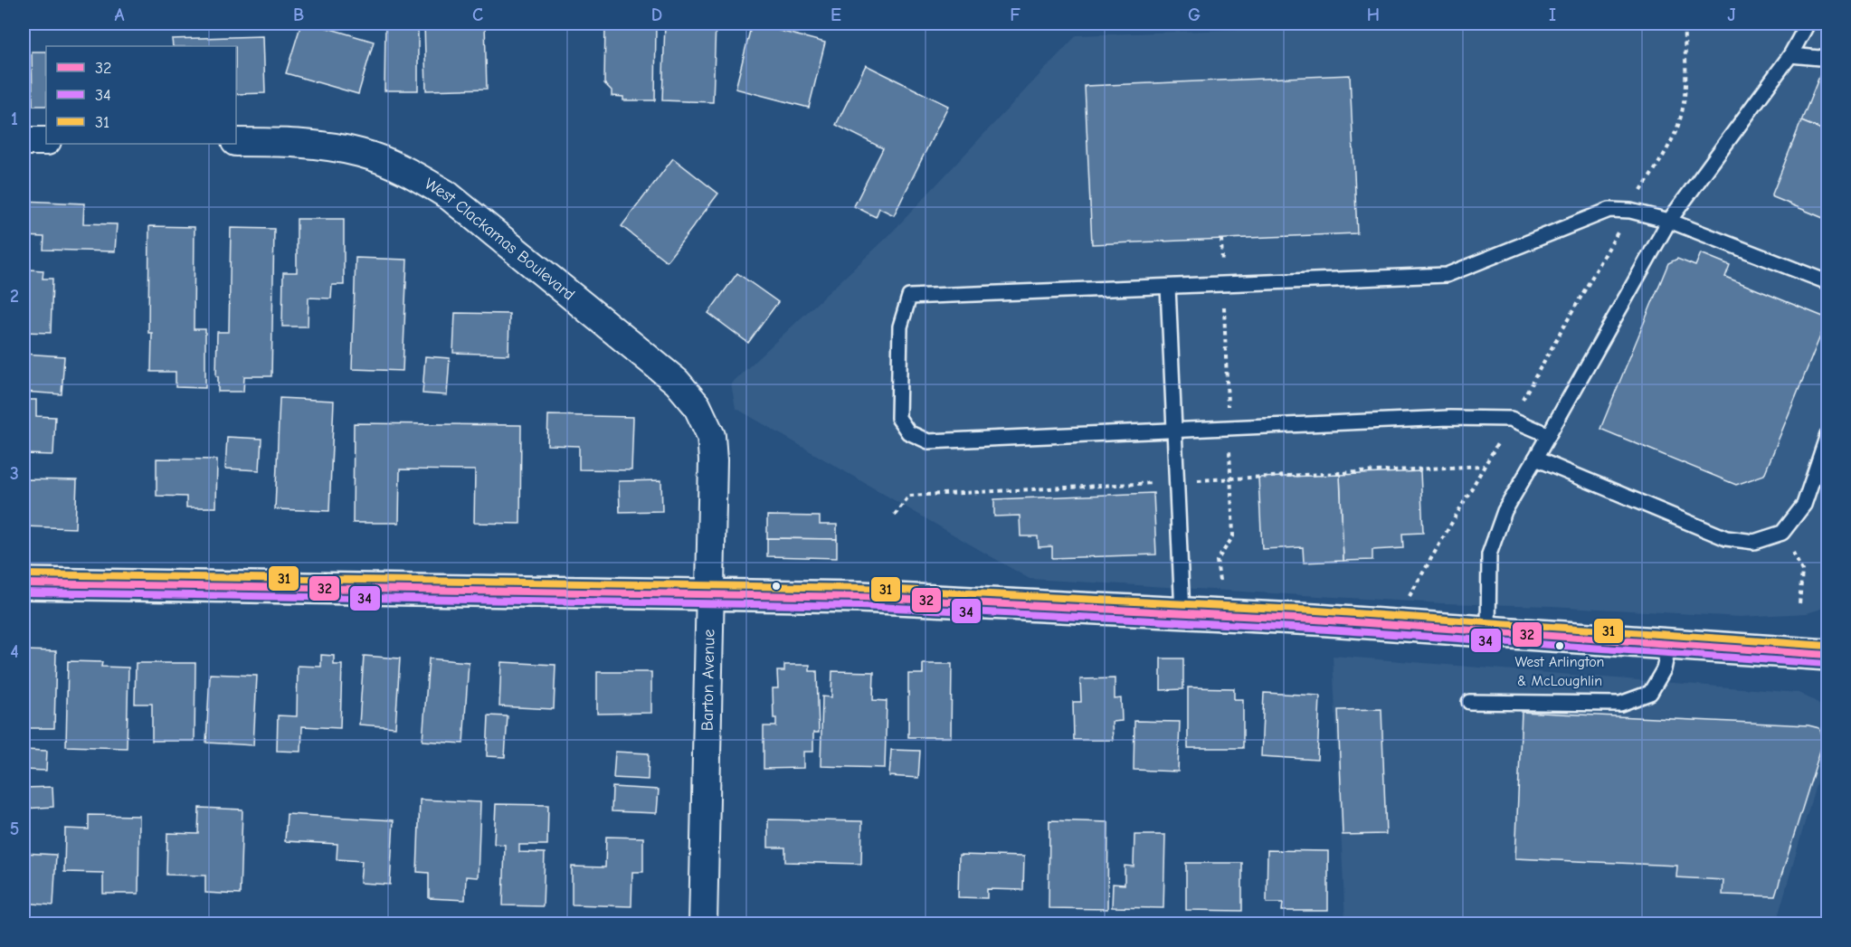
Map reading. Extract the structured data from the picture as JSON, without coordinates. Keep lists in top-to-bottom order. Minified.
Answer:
{"streets":{"street":["West Clackamas Boulevard","Barton Avenue"]},"crossings":[["West Clackamas Boulevard","Barton Avenue"]],"places":["West Arlington & McLoughlin"],"lines":["transit line 31","transit line 32","transit line 34"],"legend":["32","34","31"],"grid":{"columns":["A","B","C","D","E","F","G","H","I","J"],"rows":["1","2","3","4","5"]}}
